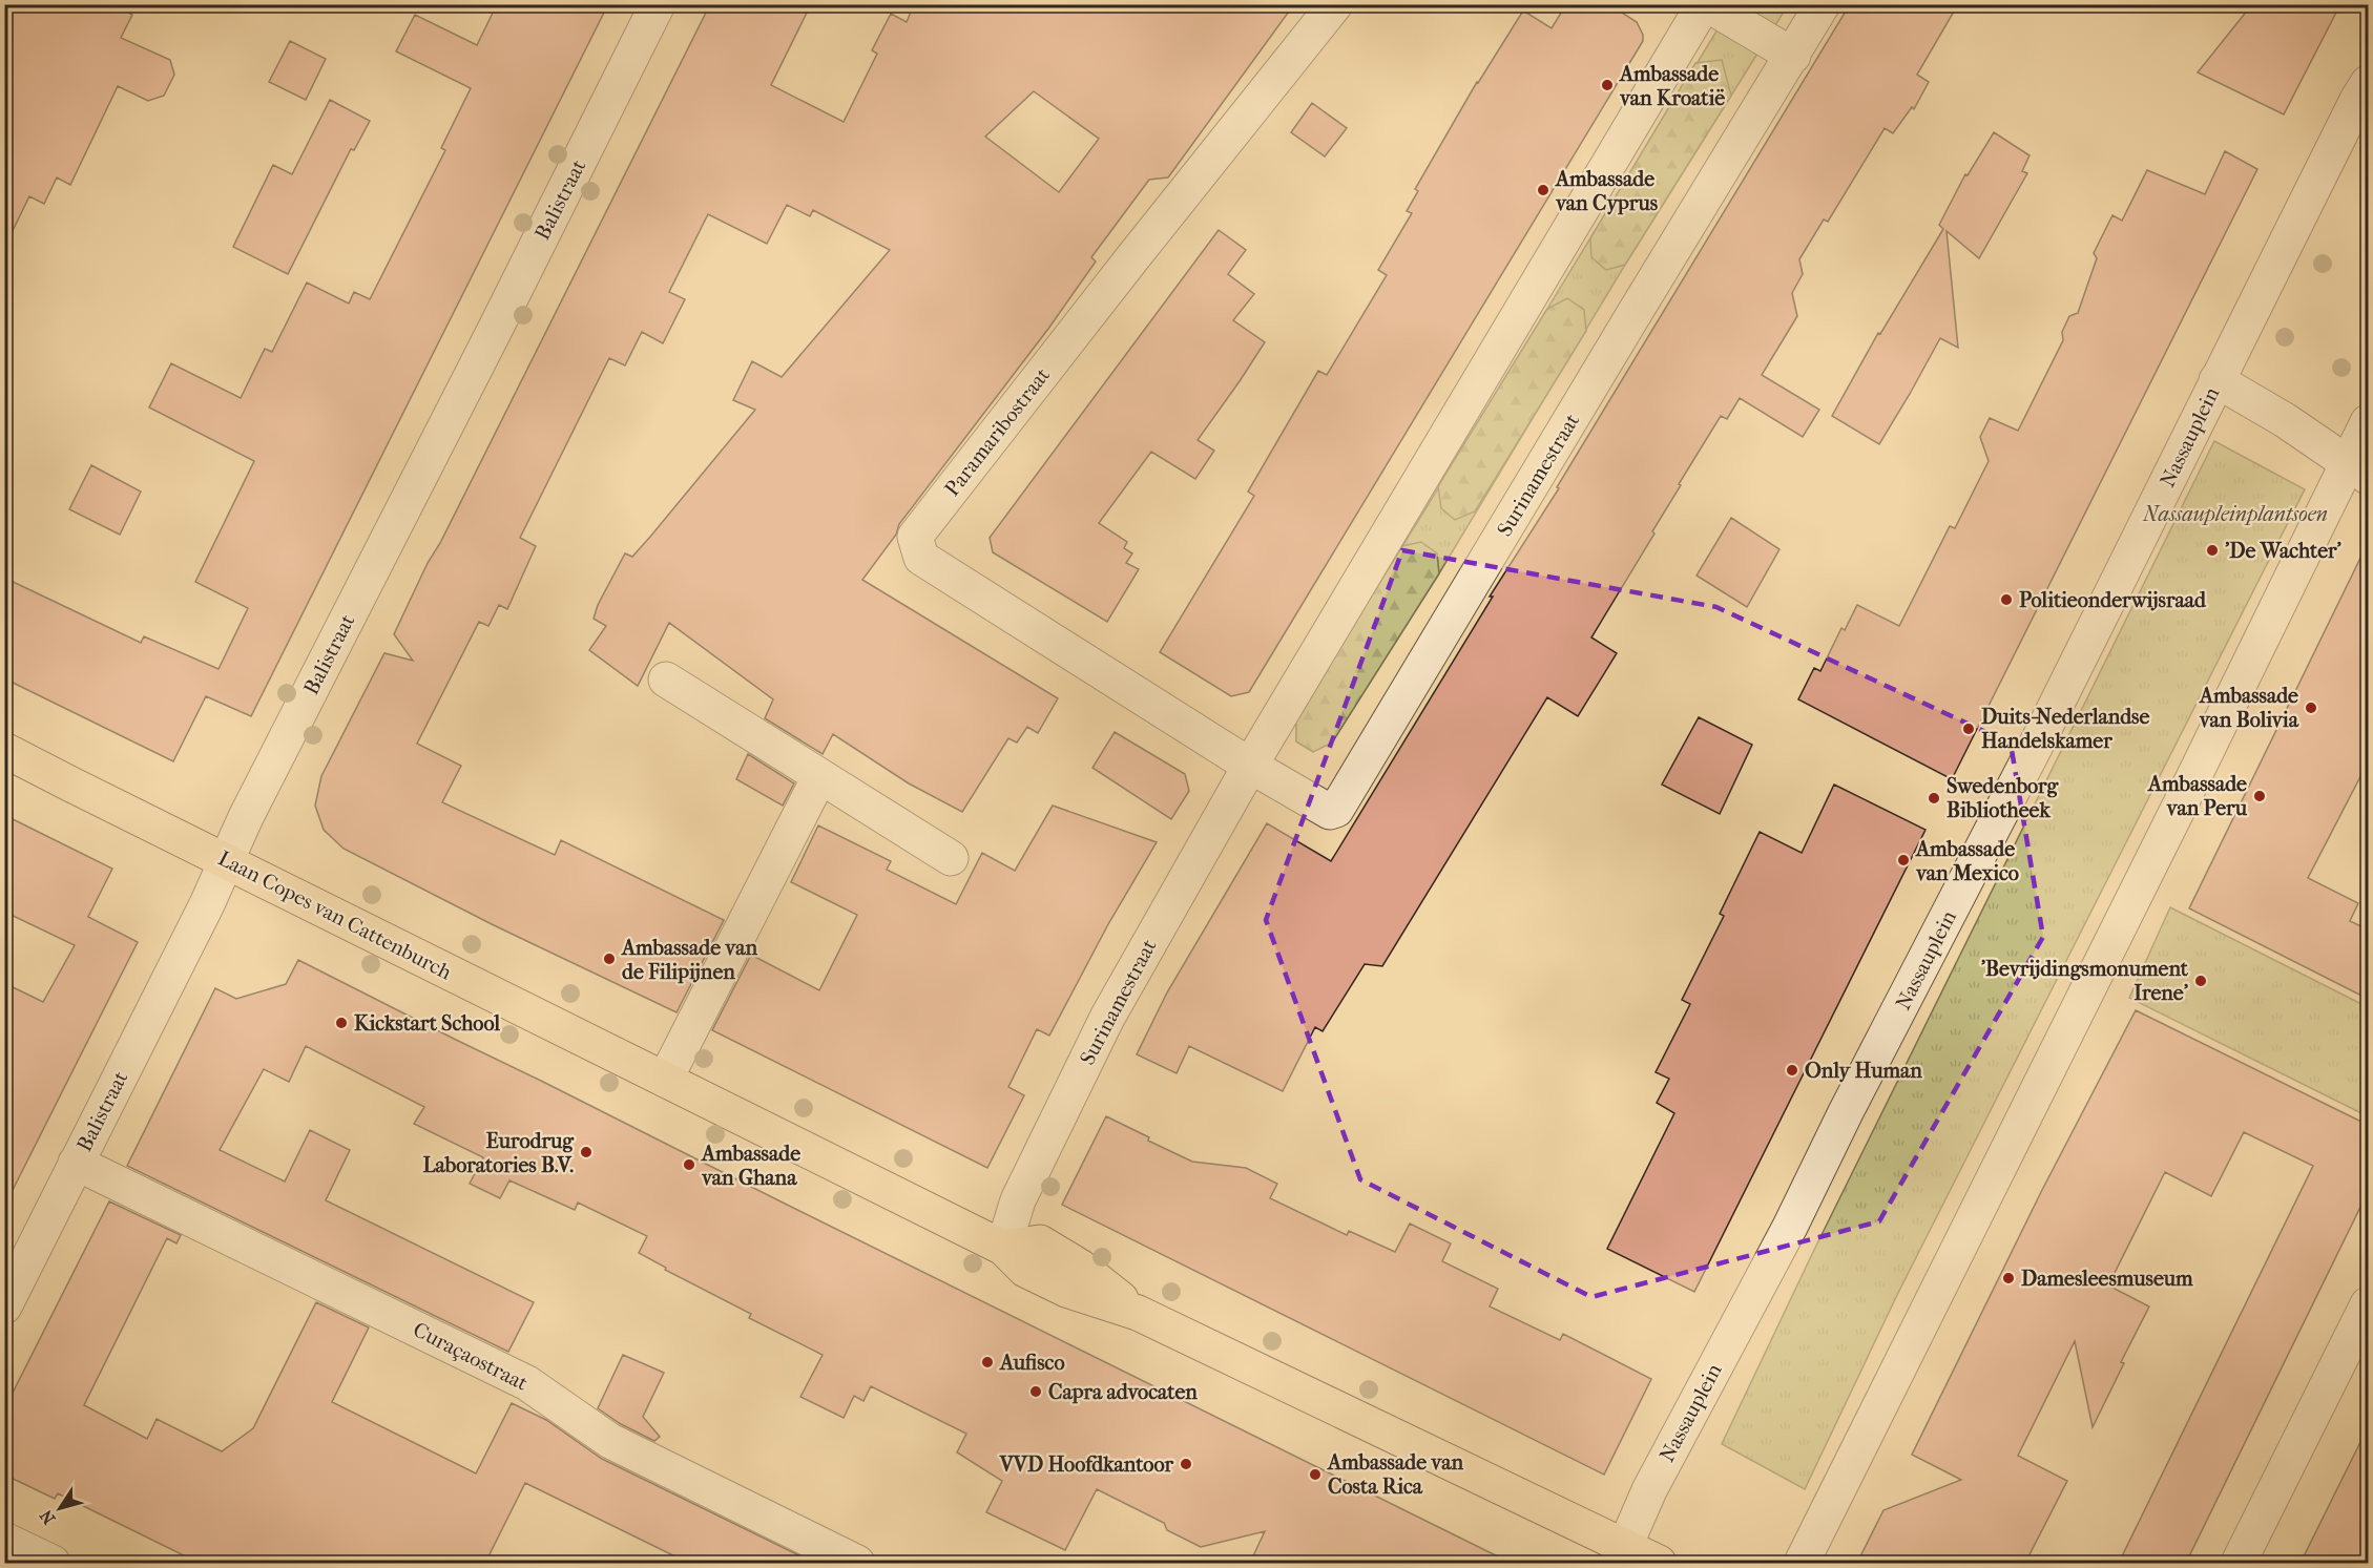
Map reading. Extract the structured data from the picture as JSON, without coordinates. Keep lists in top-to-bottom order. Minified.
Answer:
{"streets":{"main road":["Laan Copes van Cattenburch"],"street":["Balistraat","Paramaribostraat","Nassauplein","Surinamestraat","Curaçaostraat"]},"crossings":[["Balistraat","Laan Copes van Cattenburch"],["Balistraat","Curaçaostraat"],["Paramaribostraat","Surinamestraat"],["Surinamestraat","Laan Copes van Cattenburch"]],"parks":["Nassaupleinplantsoen"],"places":["Ambassade van Kroatië","Ambassade van Cyprus","'De Wachter'","Politieonderwijsraad","Ambassade van Bolivia","Duits-Nederlandse Handelskamer","Ambassade van Peru","Swedenborg Bibliotheek","Ambassade van Mexico","Ambassade van de Filipijnen","'Bevrijdingsmonument Irene'","Kickstart School","Only Human","Eurodrug Laboratories B.V.","Ambassade van Ghana","Damesleesmuseum","Aufisco","Capra advocaten","VVD Hoofdkantoor","Ambassade van Costa Rica"],"north":"bottom left"}
